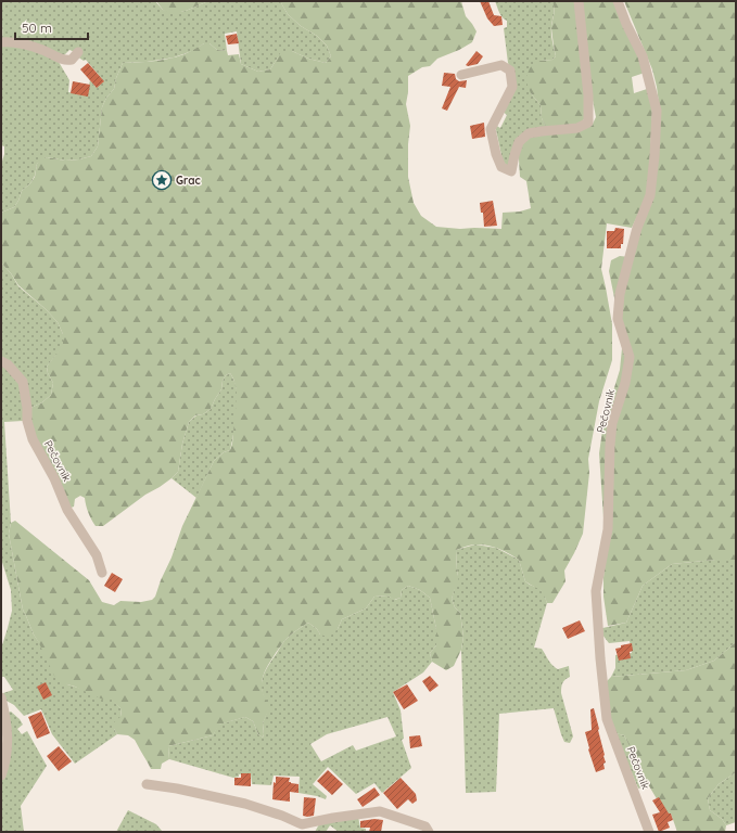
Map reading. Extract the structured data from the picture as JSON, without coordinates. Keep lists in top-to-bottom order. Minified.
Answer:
{"streets":{"street":["Pečovnik"]},"places":{"place":["Grac"]},"scale_bar":"50 m"}
